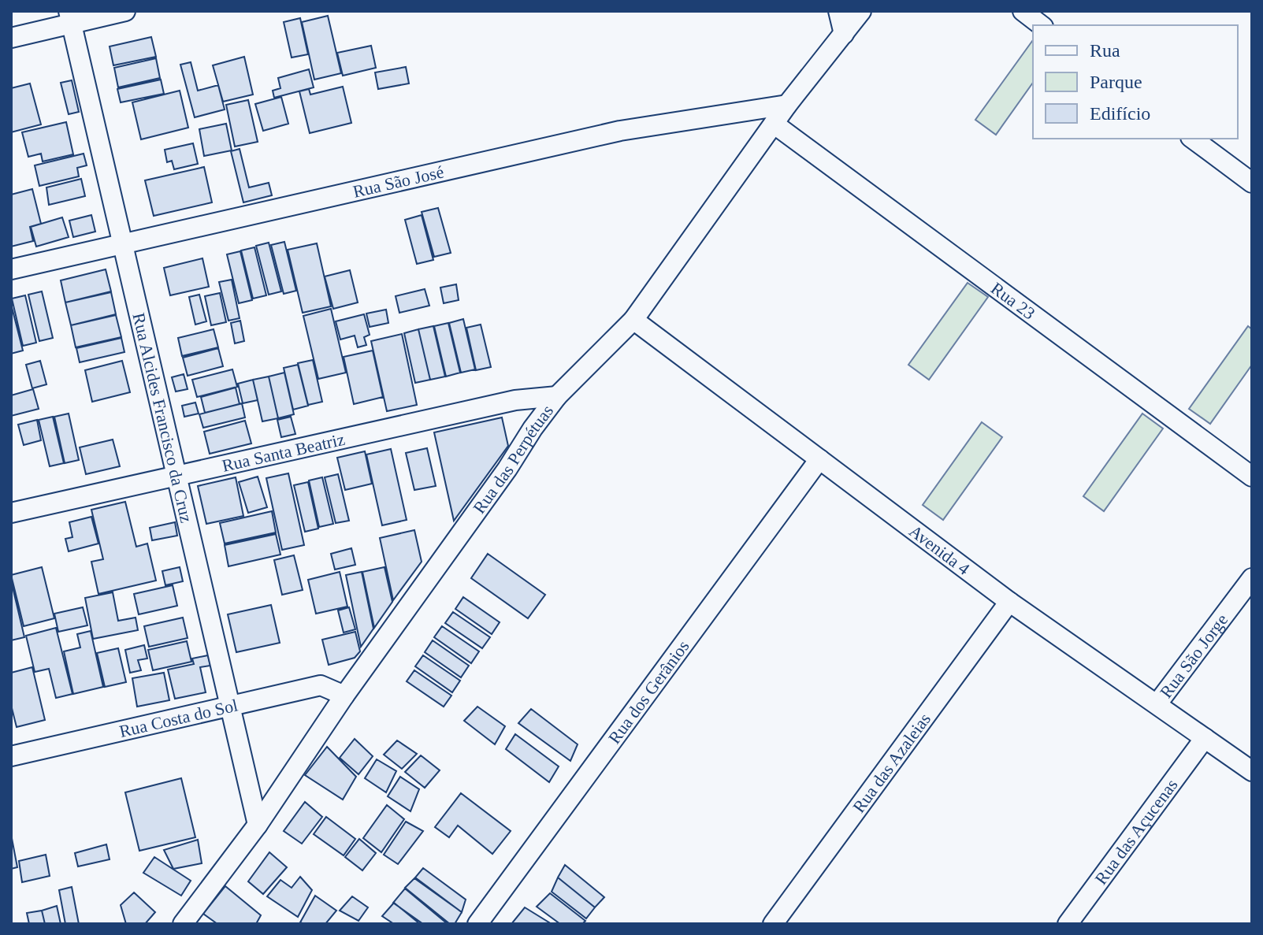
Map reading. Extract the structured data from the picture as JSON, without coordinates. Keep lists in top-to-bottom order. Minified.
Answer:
{"streets":{"street":["Rua São José","Rua 23","Rua Alcides Francisco da Cruz","Rua Santa Beatriz","Rua das Perpétuas","Avenida 4","Rua São Jorge","Rua dos Gerânios","Rua Costa do Sol","Rua das Azaleias","Rua das Açucenas"]},"crossings":[["Rua São José","Rua Alcides Francisco da Cruz"],["Rua São José","Rua das Perpétuas"],["Rua 23","Rua das Perpétuas"],["Rua Alcides Francisco da Cruz","Rua Santa Beatriz"],["Rua Alcides Francisco da Cruz","Rua das Perpétuas"],["Rua Alcides Francisco da Cruz","Rua Costa do Sol"],["Rua Santa Beatriz","Rua das Perpétuas"],["Rua das Perpétuas","Avenida 4"],["Rua das Perpétuas","Rua Costa do Sol"],["Avenida 4","Rua São Jorge"],["Avenida 4","Rua dos Gerânios"],["Avenida 4","Rua das Azaleias"],["Avenida 4","Rua das Açucenas"]],"legend":["Rua","Parque","Edifício"]}
